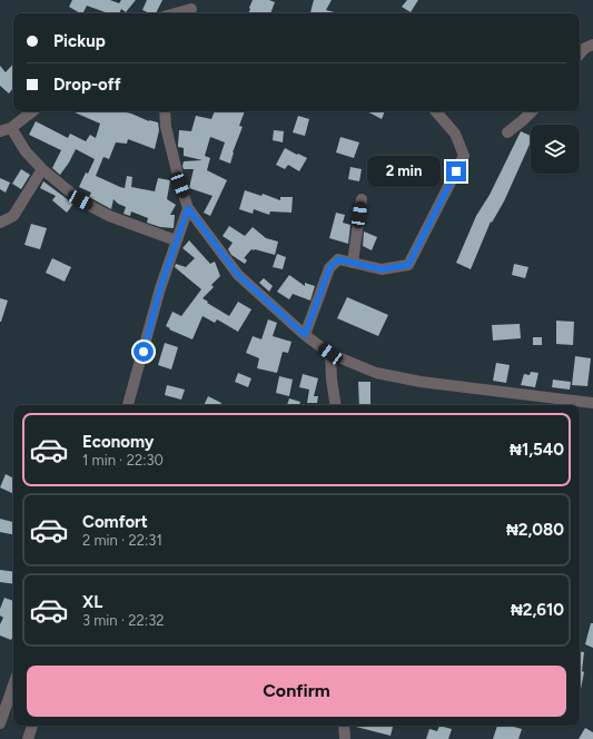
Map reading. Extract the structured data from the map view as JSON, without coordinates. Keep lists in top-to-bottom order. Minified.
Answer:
{"page":{"banner":["Pickup","Drop-off"],"bubble":"2 min","list":[{"name":"Economy","note":"1 min · 22:30","value":"₦1,540"},{"name":"Comfort","note":"2 min · 22:31","value":"₦2,080"},{"name":"XL","note":"3 min · 22:32","value":"₦2,610"}],"buttons":"Confirm"}}
